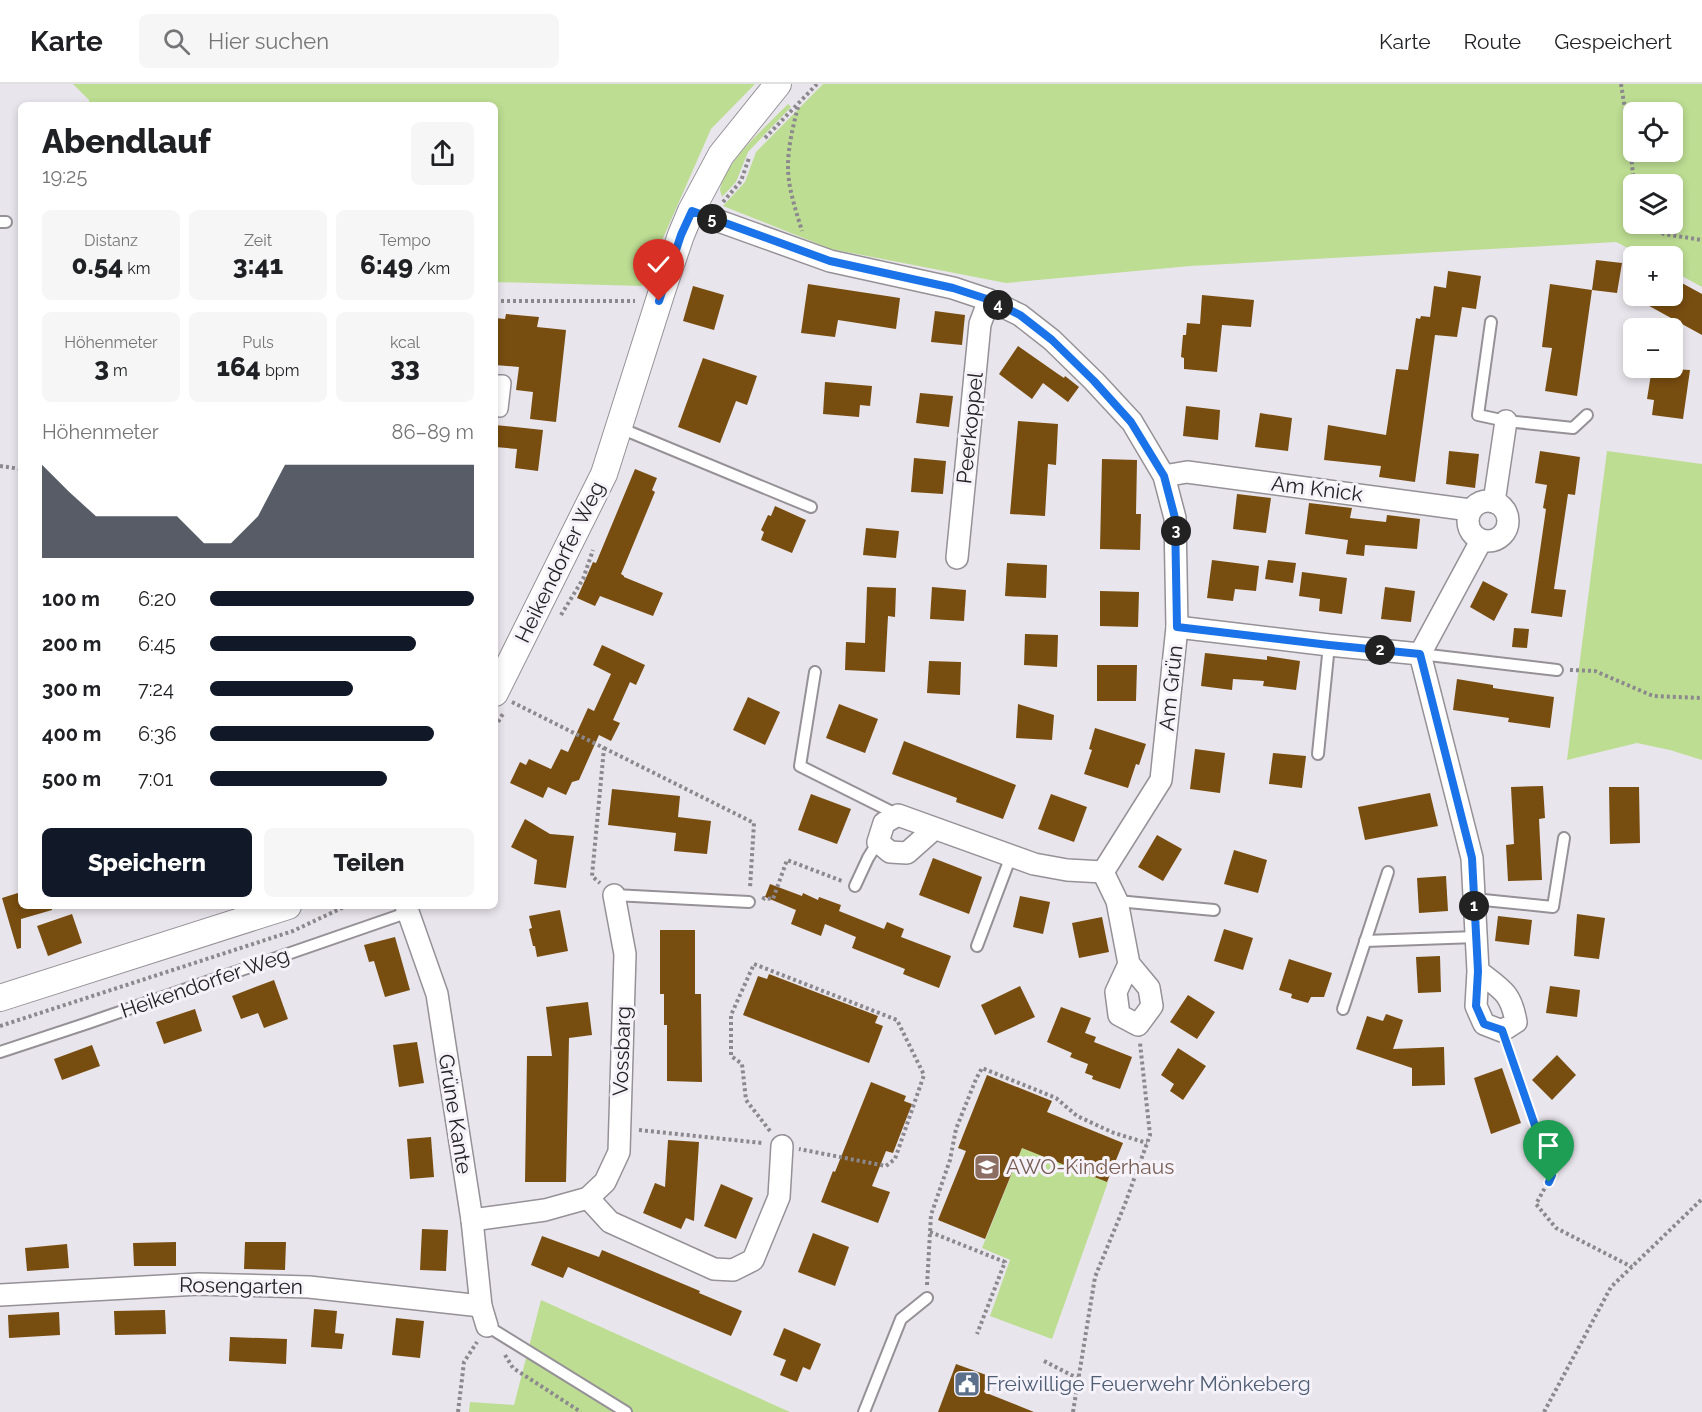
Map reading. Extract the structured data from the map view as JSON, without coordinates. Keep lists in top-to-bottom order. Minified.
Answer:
{"streets":{"street":["Peerkoppel","Am Knick","Heikendorfer Weg","Am Grün","Vossbarg","Grüne Kante","Rosengarten"]},"crossings":[["Peerkoppel","Am Grün"],["Am Knick","Am Grün"],["Heikendorfer Weg","Am Grün"],["Heikendorfer Weg","Grüne Kante"],["Grüne Kante","Rosengarten"]],"places":{"school or university":["AWO-Kinderhaus"],"public building":["Freiwillige Feuerwehr Mönkeberg"]},"page":{"header":"Karte","search":"Hier suchen","nav":["Karte","Route","Gespeichert"],"map_buttons":["+","−"],"heading":["Abendlauf","19:25"],"pins":["5","4","3","2","1"],"stats":[["Distanz","0.54 km"],["Zeit","3:41"],["Tempo","6:49 /km"],["Höhenmeter","3 m"],["Puls","164 bpm"],["kcal","33"]],"chart":["Höhenmeter","86–89 m"],"list":[{"name":"100 m","note":"6:20"},{"name":"200 m","note":"6:45"},{"name":"300 m","note":"7:24"},{"name":"400 m","note":"6:36"},{"name":"500 m","note":"7:01"}],"buttons":["Speichern","Teilen"]}}
